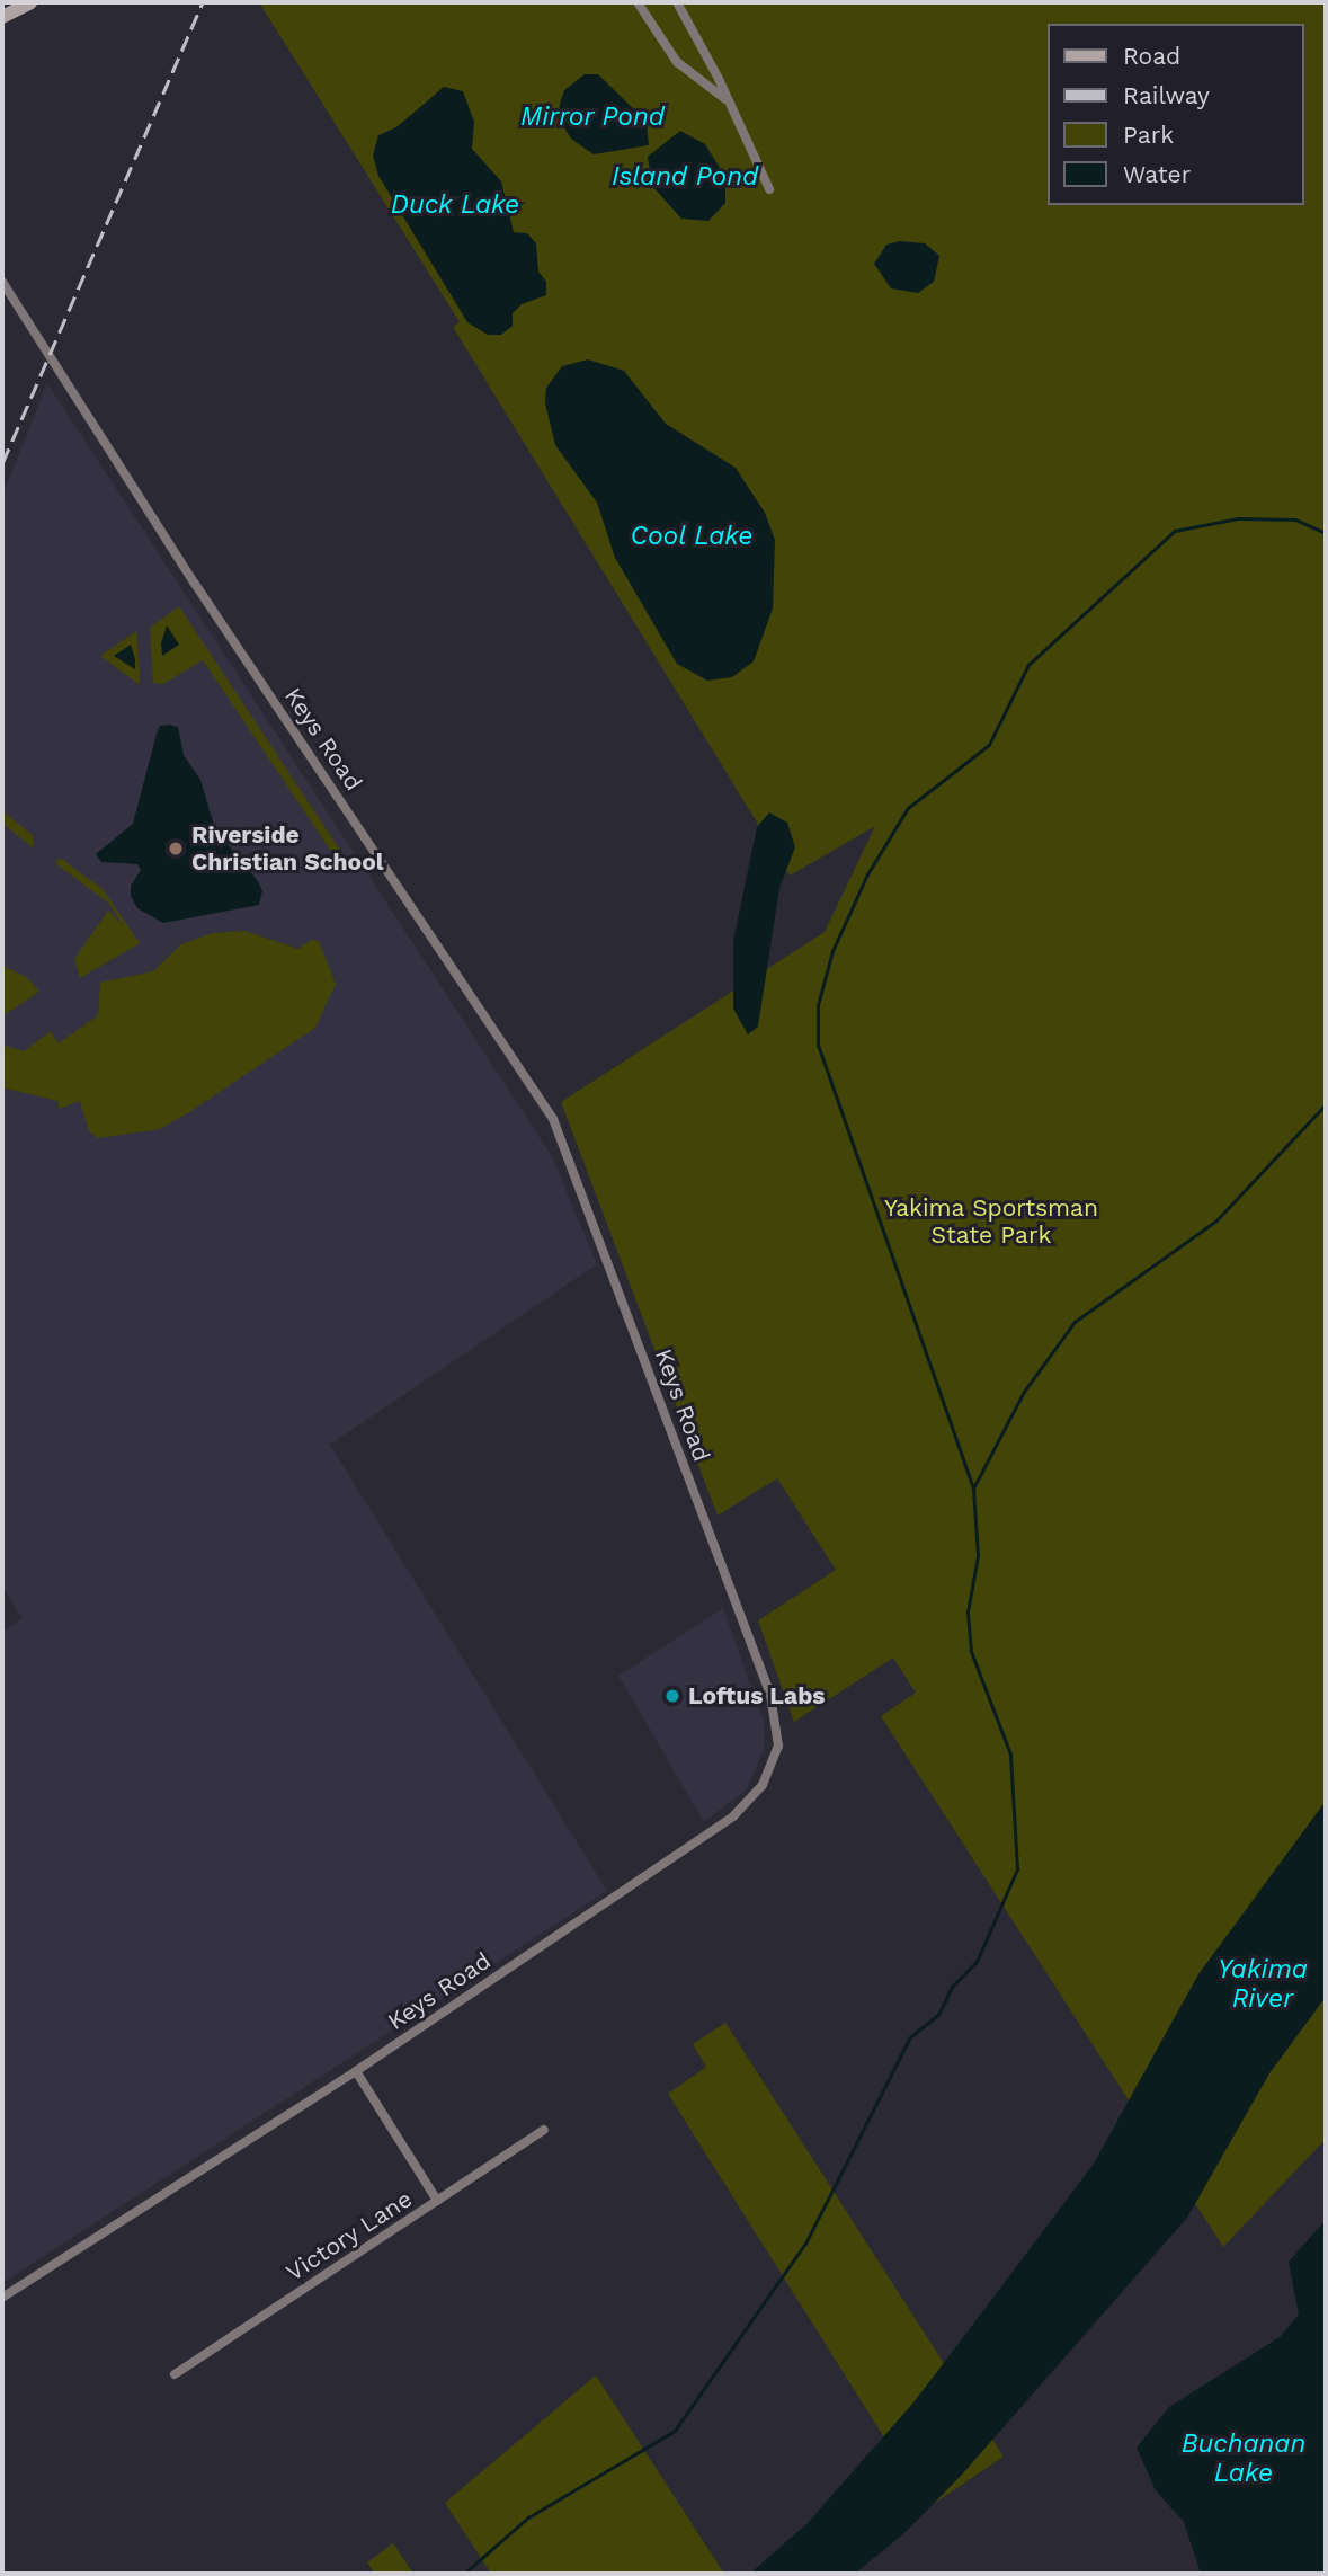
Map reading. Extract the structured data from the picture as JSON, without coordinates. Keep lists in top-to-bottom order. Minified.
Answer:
{"streets":{"street":["Keys Road","Victory Lane"]},"water":["Mirror Pond","Island Pond","Duck Lake","Cool Lake","Yakima River","Buchanan Lake"],"parks":["Yakima Sportsman State Park"],"places":["Riverside Christian School","Loftus Labs"],"legend":["Road","Railway","Park","Water"]}
